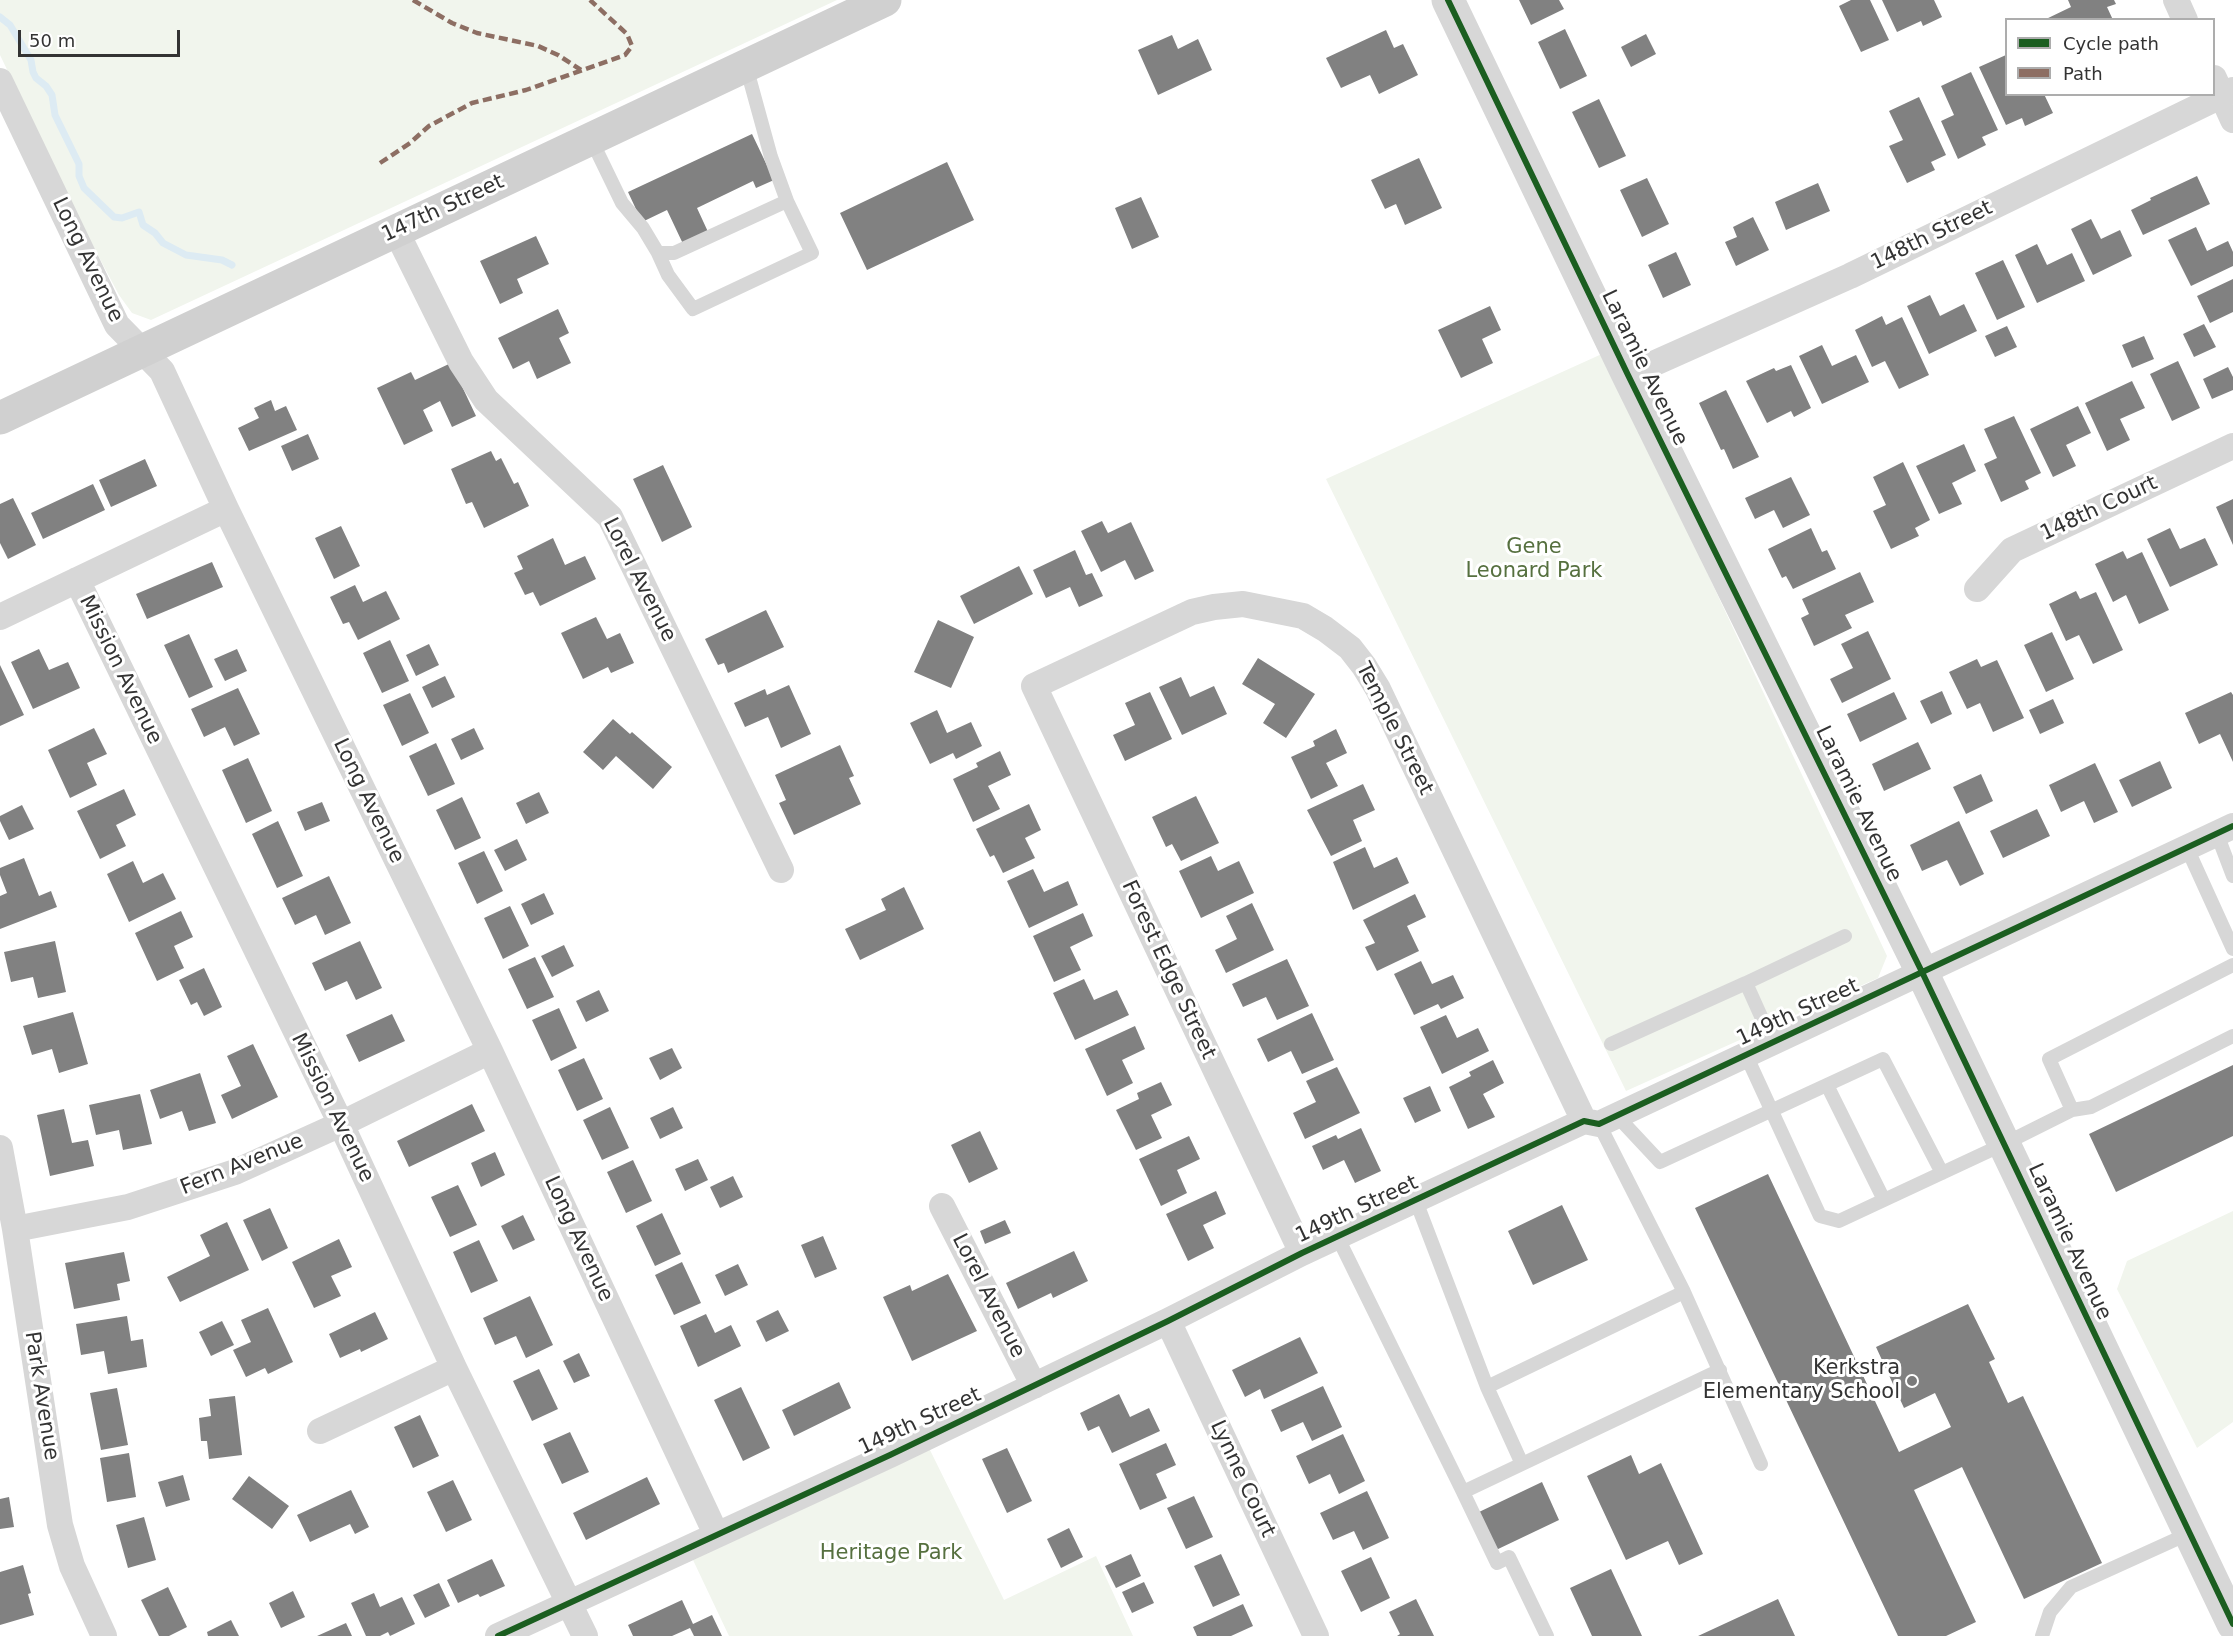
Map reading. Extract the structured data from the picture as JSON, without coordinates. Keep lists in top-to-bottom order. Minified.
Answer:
{"streets":{"main road":["147th Street"],"street":["148th Street","Long Avenue","Laramie Avenue","148th Court","Lorel Avenue","Mission Avenue","Temple Street","Forest Edge Street","149th Street","Fern Avenue","Park Avenue","Lynne Court"]},"crossings":[["147th Street","Long Avenue"],["147th Street","Lorel Avenue"],["148th Street","Laramie Avenue"],["Long Avenue","149th Street"],["Long Avenue","Fern Avenue"],["Laramie Avenue","149th Street"],["Lorel Avenue","149th Street"],["Mission Avenue","149th Street"],["Mission Avenue","Fern Avenue"],["Temple Street","Forest Edge Street"],["Temple Street","149th Street"],["Forest Edge Street","149th Street"],["149th Street","Lynne Court"],["Fern Avenue","Park Avenue"]],"parks":["Gene Leonard Park","Heritage Park"],"places":["Kerkstra Elementary School"],"legend":["Cycle path","Path"],"scale_bar":"50 m"}
